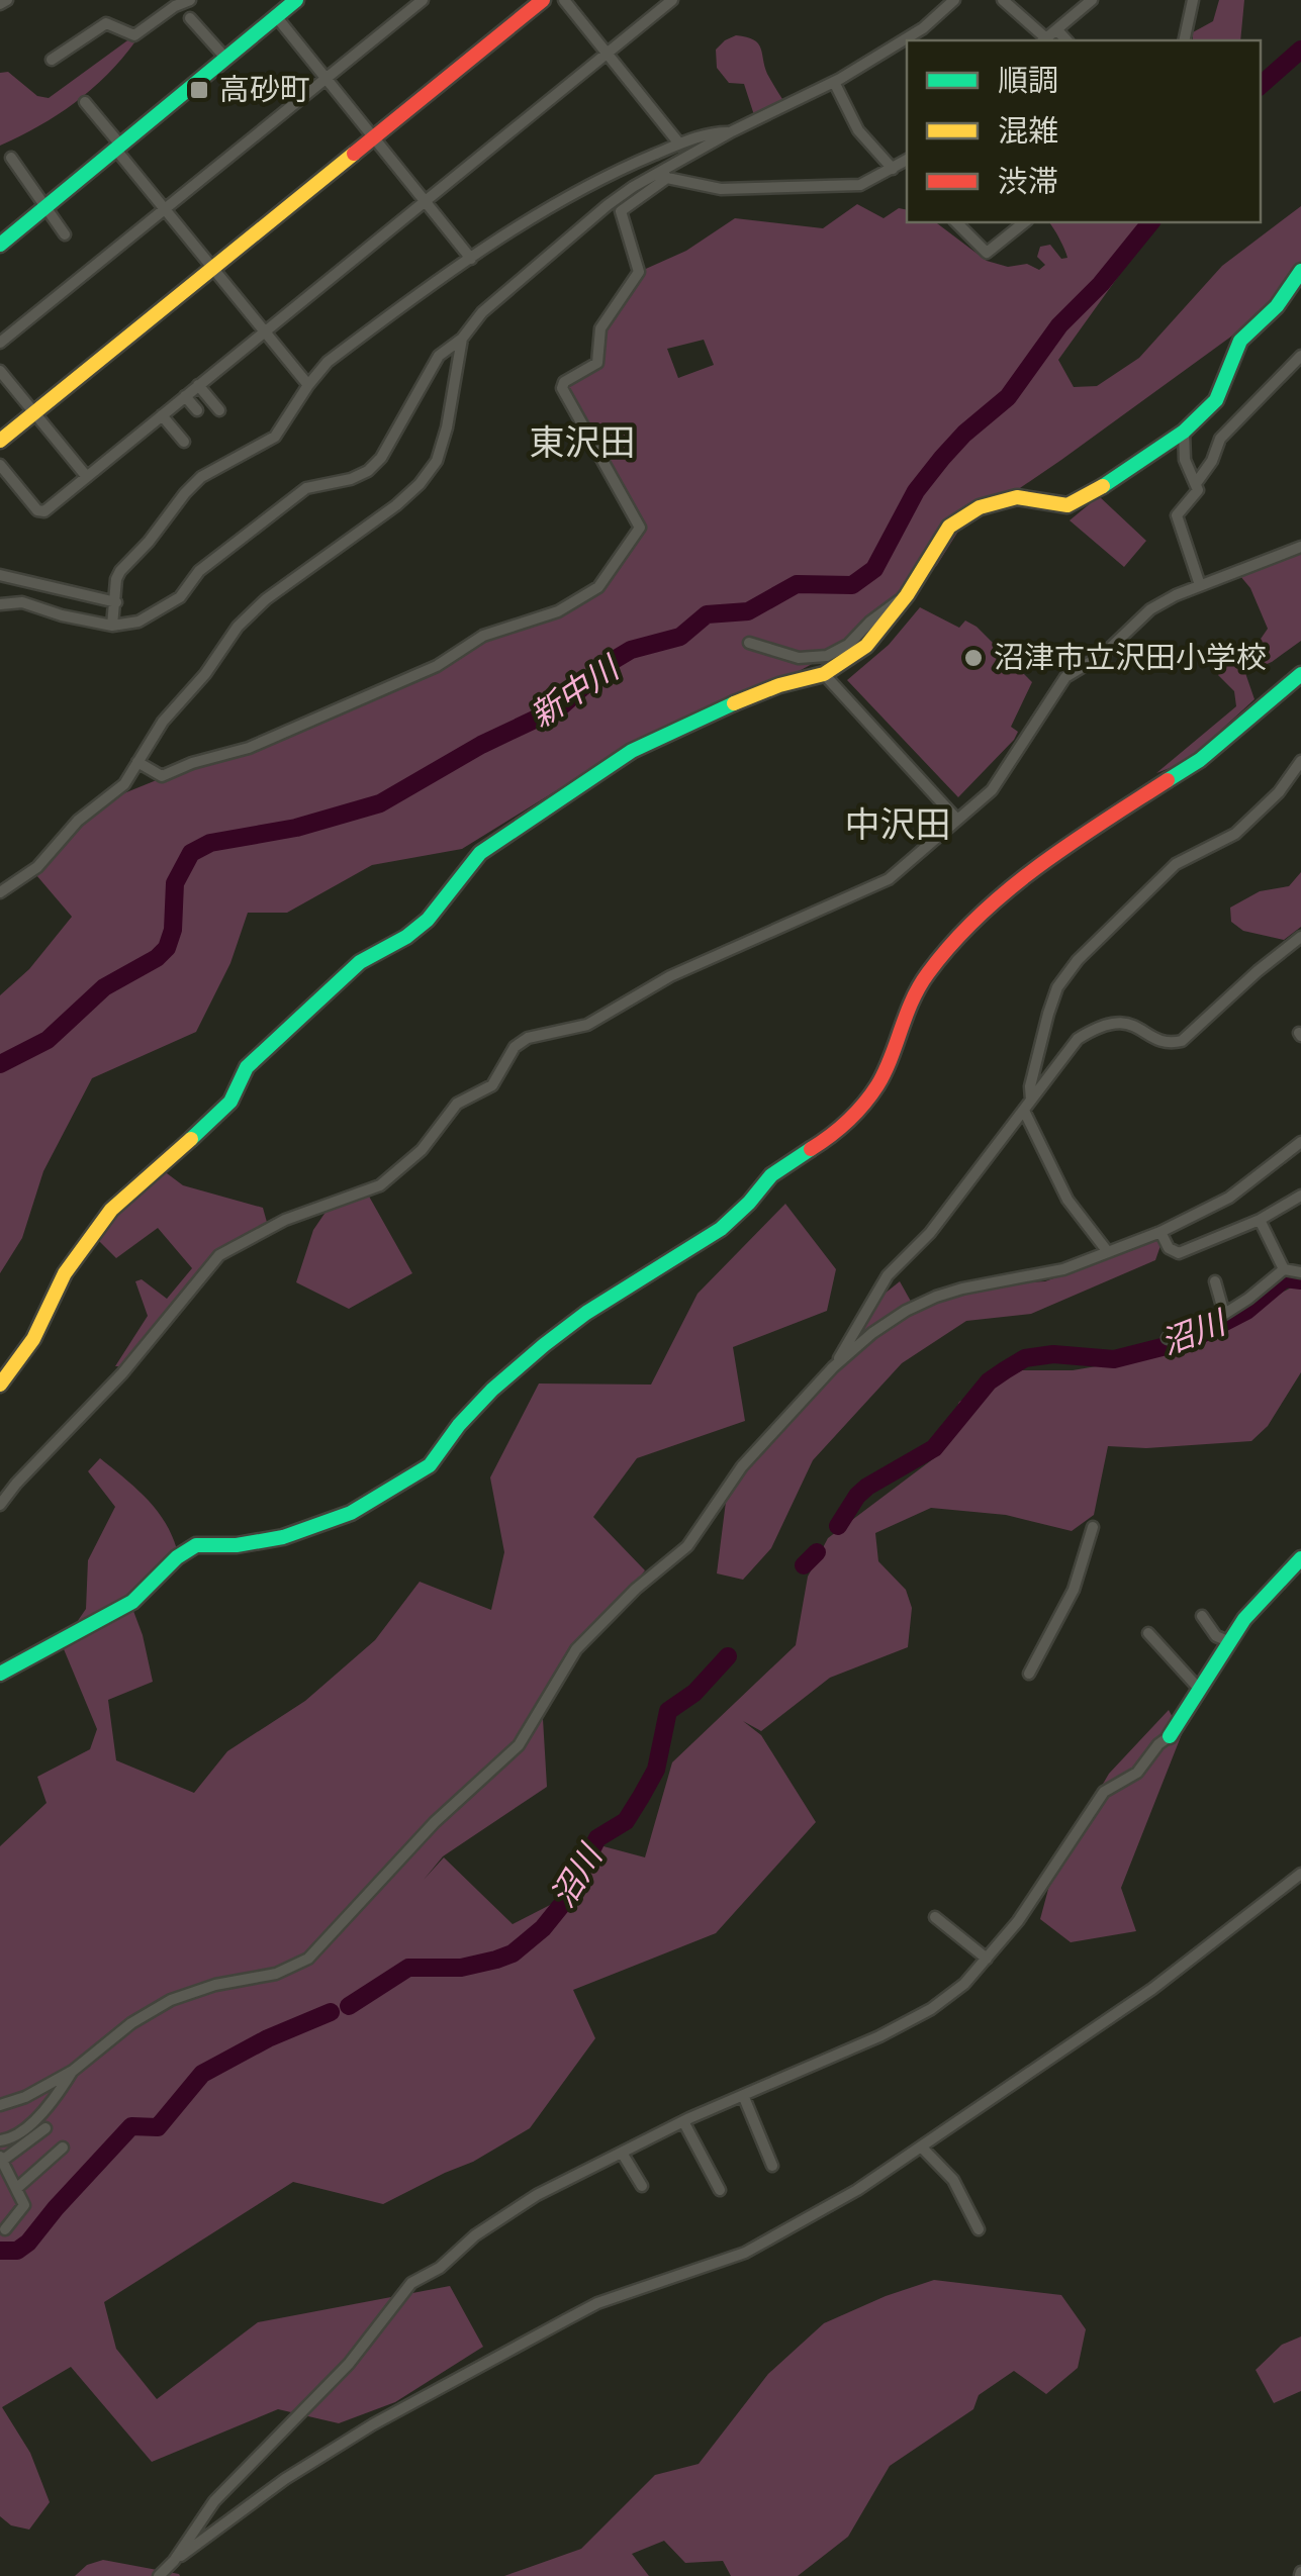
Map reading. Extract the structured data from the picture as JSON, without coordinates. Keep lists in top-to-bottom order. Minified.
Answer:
{"districts":["東沢田","中沢田"],"water":["新中川","沼川"],"places":{"transit":["高砂町"],"other":["沼津市立沢田小学校"]},"legend":["順調","混雑","渋滞"]}
